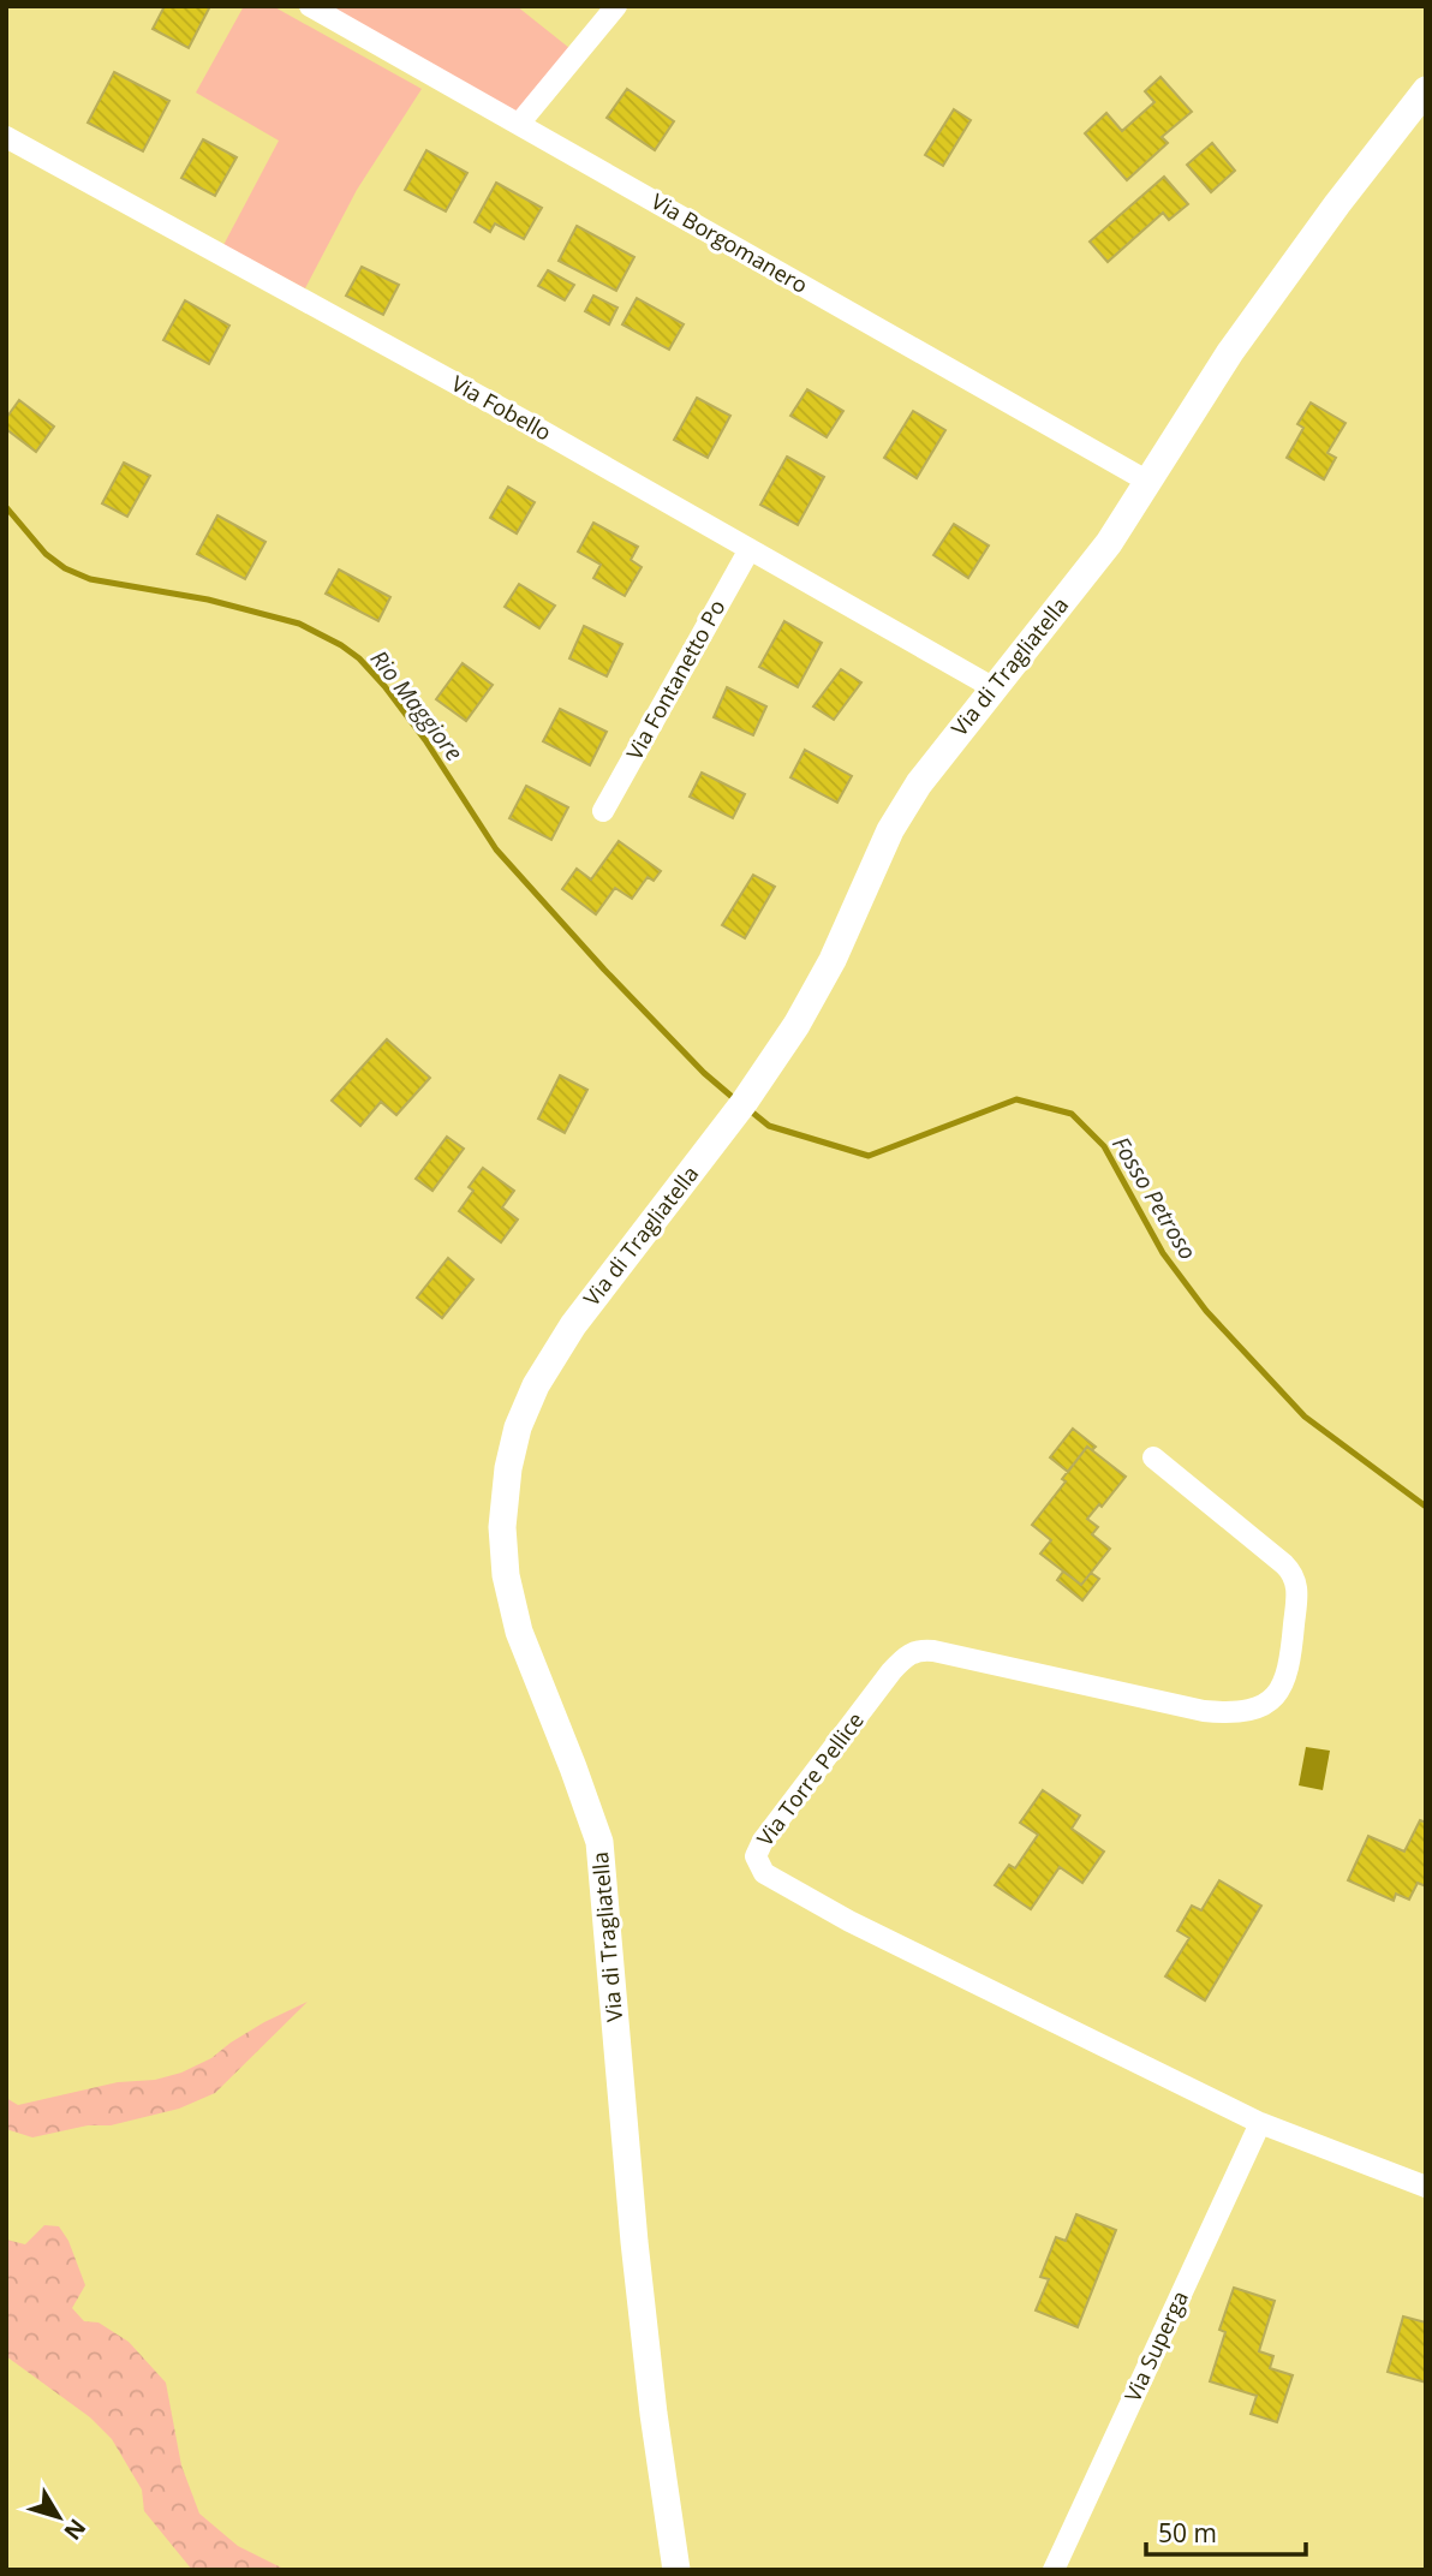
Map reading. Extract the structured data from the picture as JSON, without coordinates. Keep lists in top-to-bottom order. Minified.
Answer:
{"streets":{"street":["Via Borgomanero","Via Fobello","Via di Tragliatella","Via Fontanetto Po","Via Torre Pellice","Via Superga"]},"crossings":[["Via Borgomanero","Via di Tragliatella"],["Via Fobello","Via di Tragliatella"],["Via Fobello","Via Fontanetto Po"],["Via Torre Pellice","Via Superga"]],"water":["Rio Maggiore","Fosso Petroso"],"scale_bar":"50 m","north":"bottom right"}
